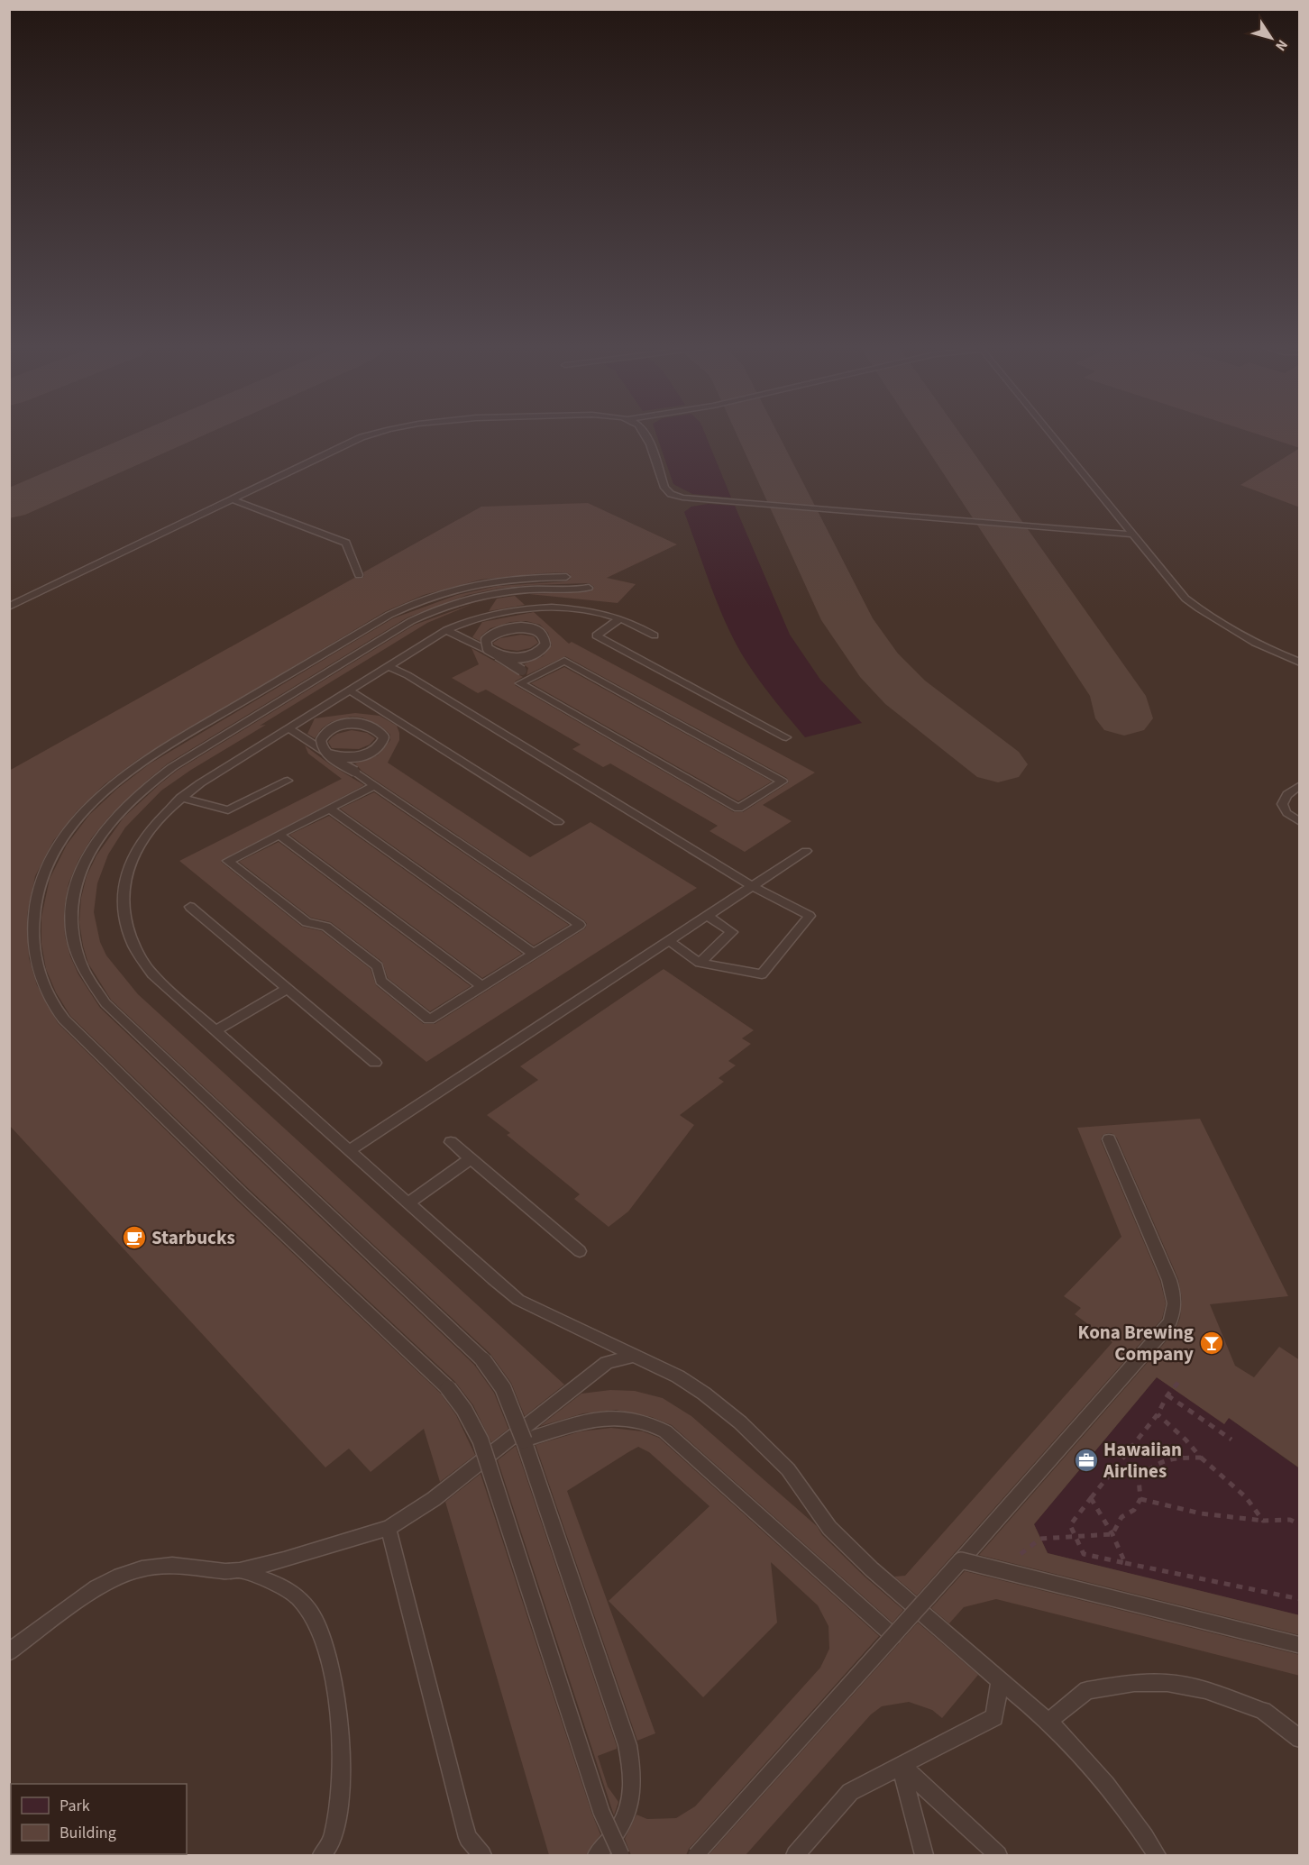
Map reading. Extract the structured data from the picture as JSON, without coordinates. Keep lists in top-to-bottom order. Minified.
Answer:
{"places":{"cafe":["Starbucks"],"bar":["Kona Brewing Company"],"office":["Hawaiian Airlines"]},"legend":["Park","Building"],"north":"bottom right"}
